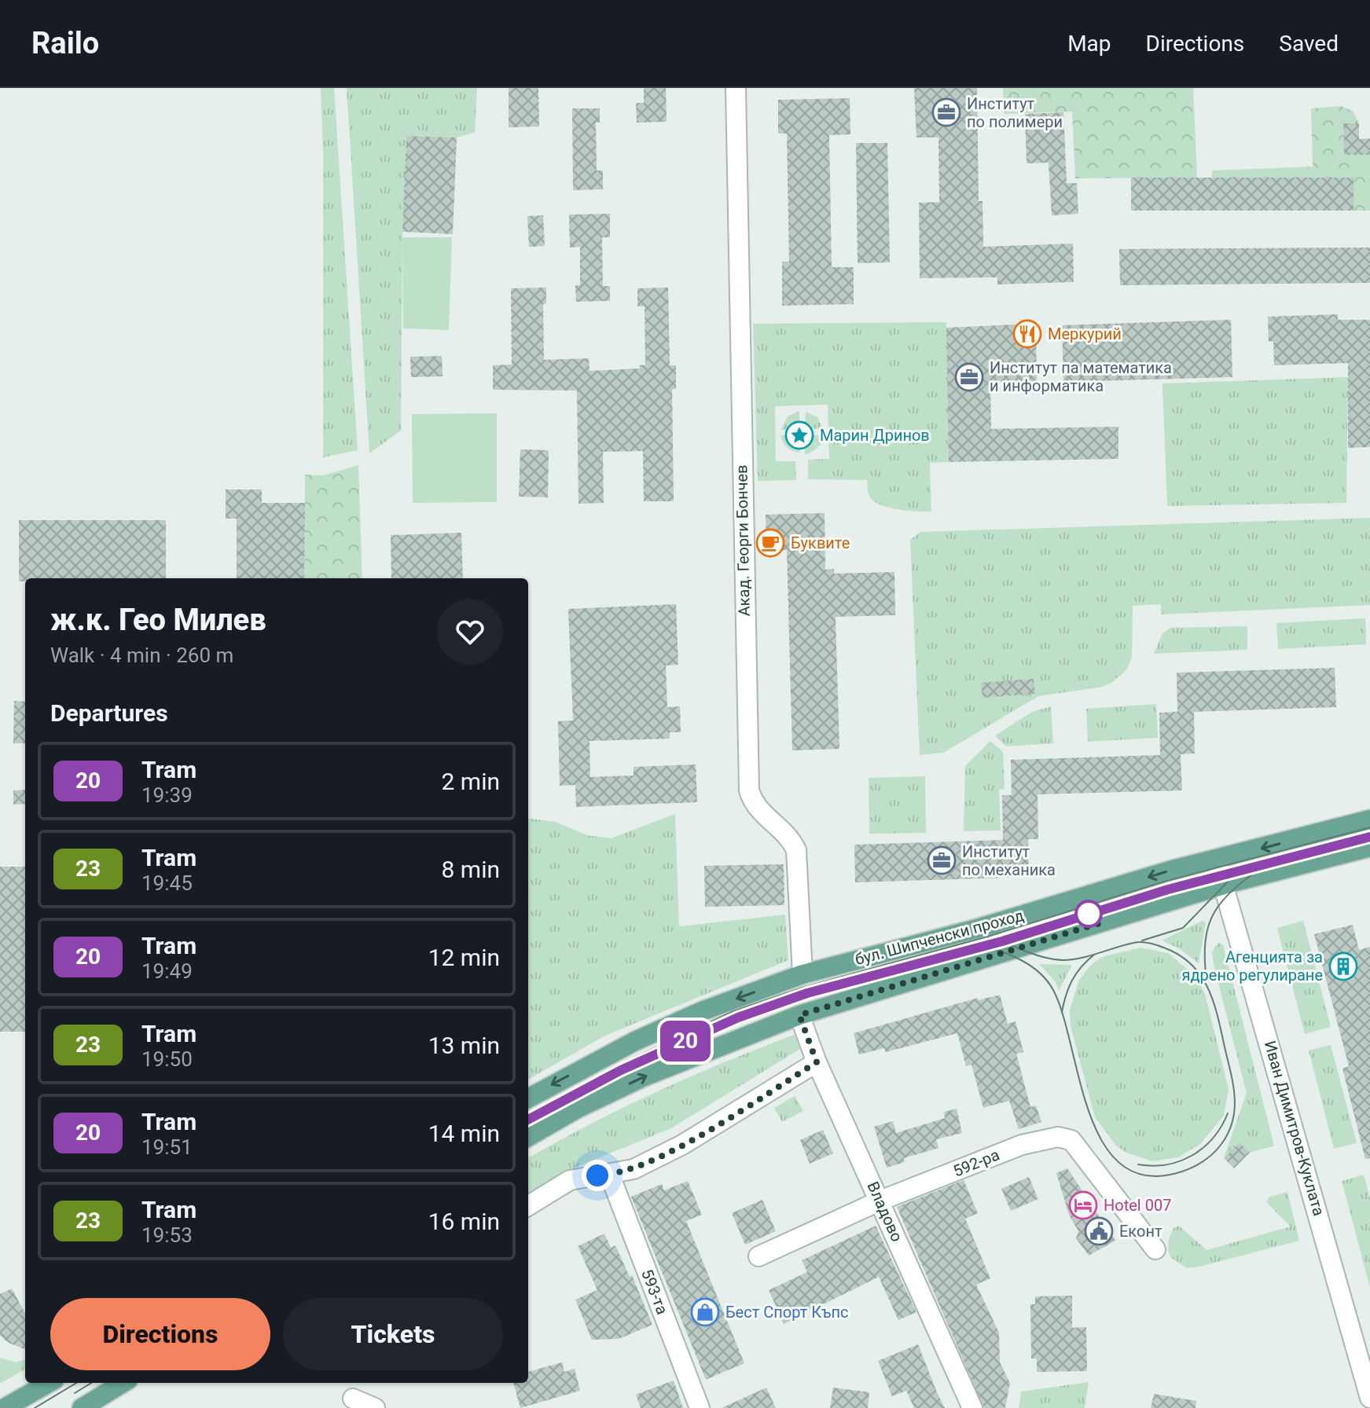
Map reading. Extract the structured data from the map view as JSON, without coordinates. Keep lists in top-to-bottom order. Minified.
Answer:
{"streets":{"main road":["бул. Шипченски проход"],"street":["Акад. Георги Бончев","Иван Димитров-Куклата","592-ра","Владово","593-та"]},"crossings":[["Акад. Георги Бончев","бул. Шипченски проход"],["бул. Шипченски проход","Иван Димитров-Куклата"],["бул. Шипченски проход","Владово"],["592-ра","Владово"]],"places":{"office":["Институт по полимери","Институт па математика и информатика","Институт по механика"],"restaurant":["Меркурий"],"place":["Марин Дринов"],"cafe":["Буквите"],"building":["Агенцията за ядрено регулиране"],"hotel":["Hotel 007"],"public building":["Еконт"],"shop":["Бест Спорт Къпс"]},"lines":["tram line 20"],"page":{"header":"Railo","nav":["Map","Directions","Saved"],"on_map":"20","heading":[["ж.к. Гео Милев","Walk · 4 min · 260 m"],"Departures"],"list":[{"mark":"20","name":"Tram","note":"19:39","value":"2 min"},{"mark":"23","name":"Tram","note":"19:45","value":"8 min"},{"mark":"20","name":"Tram","note":"19:49","value":"12 min"},{"mark":"23","name":"Tram","note":"19:50","value":"13 min"},{"mark":"20","name":"Tram","note":"19:51","value":"14 min"},{"mark":"23","name":"Tram","note":"19:53","value":"16 min"}],"buttons":["Directions","Tickets"]}}
